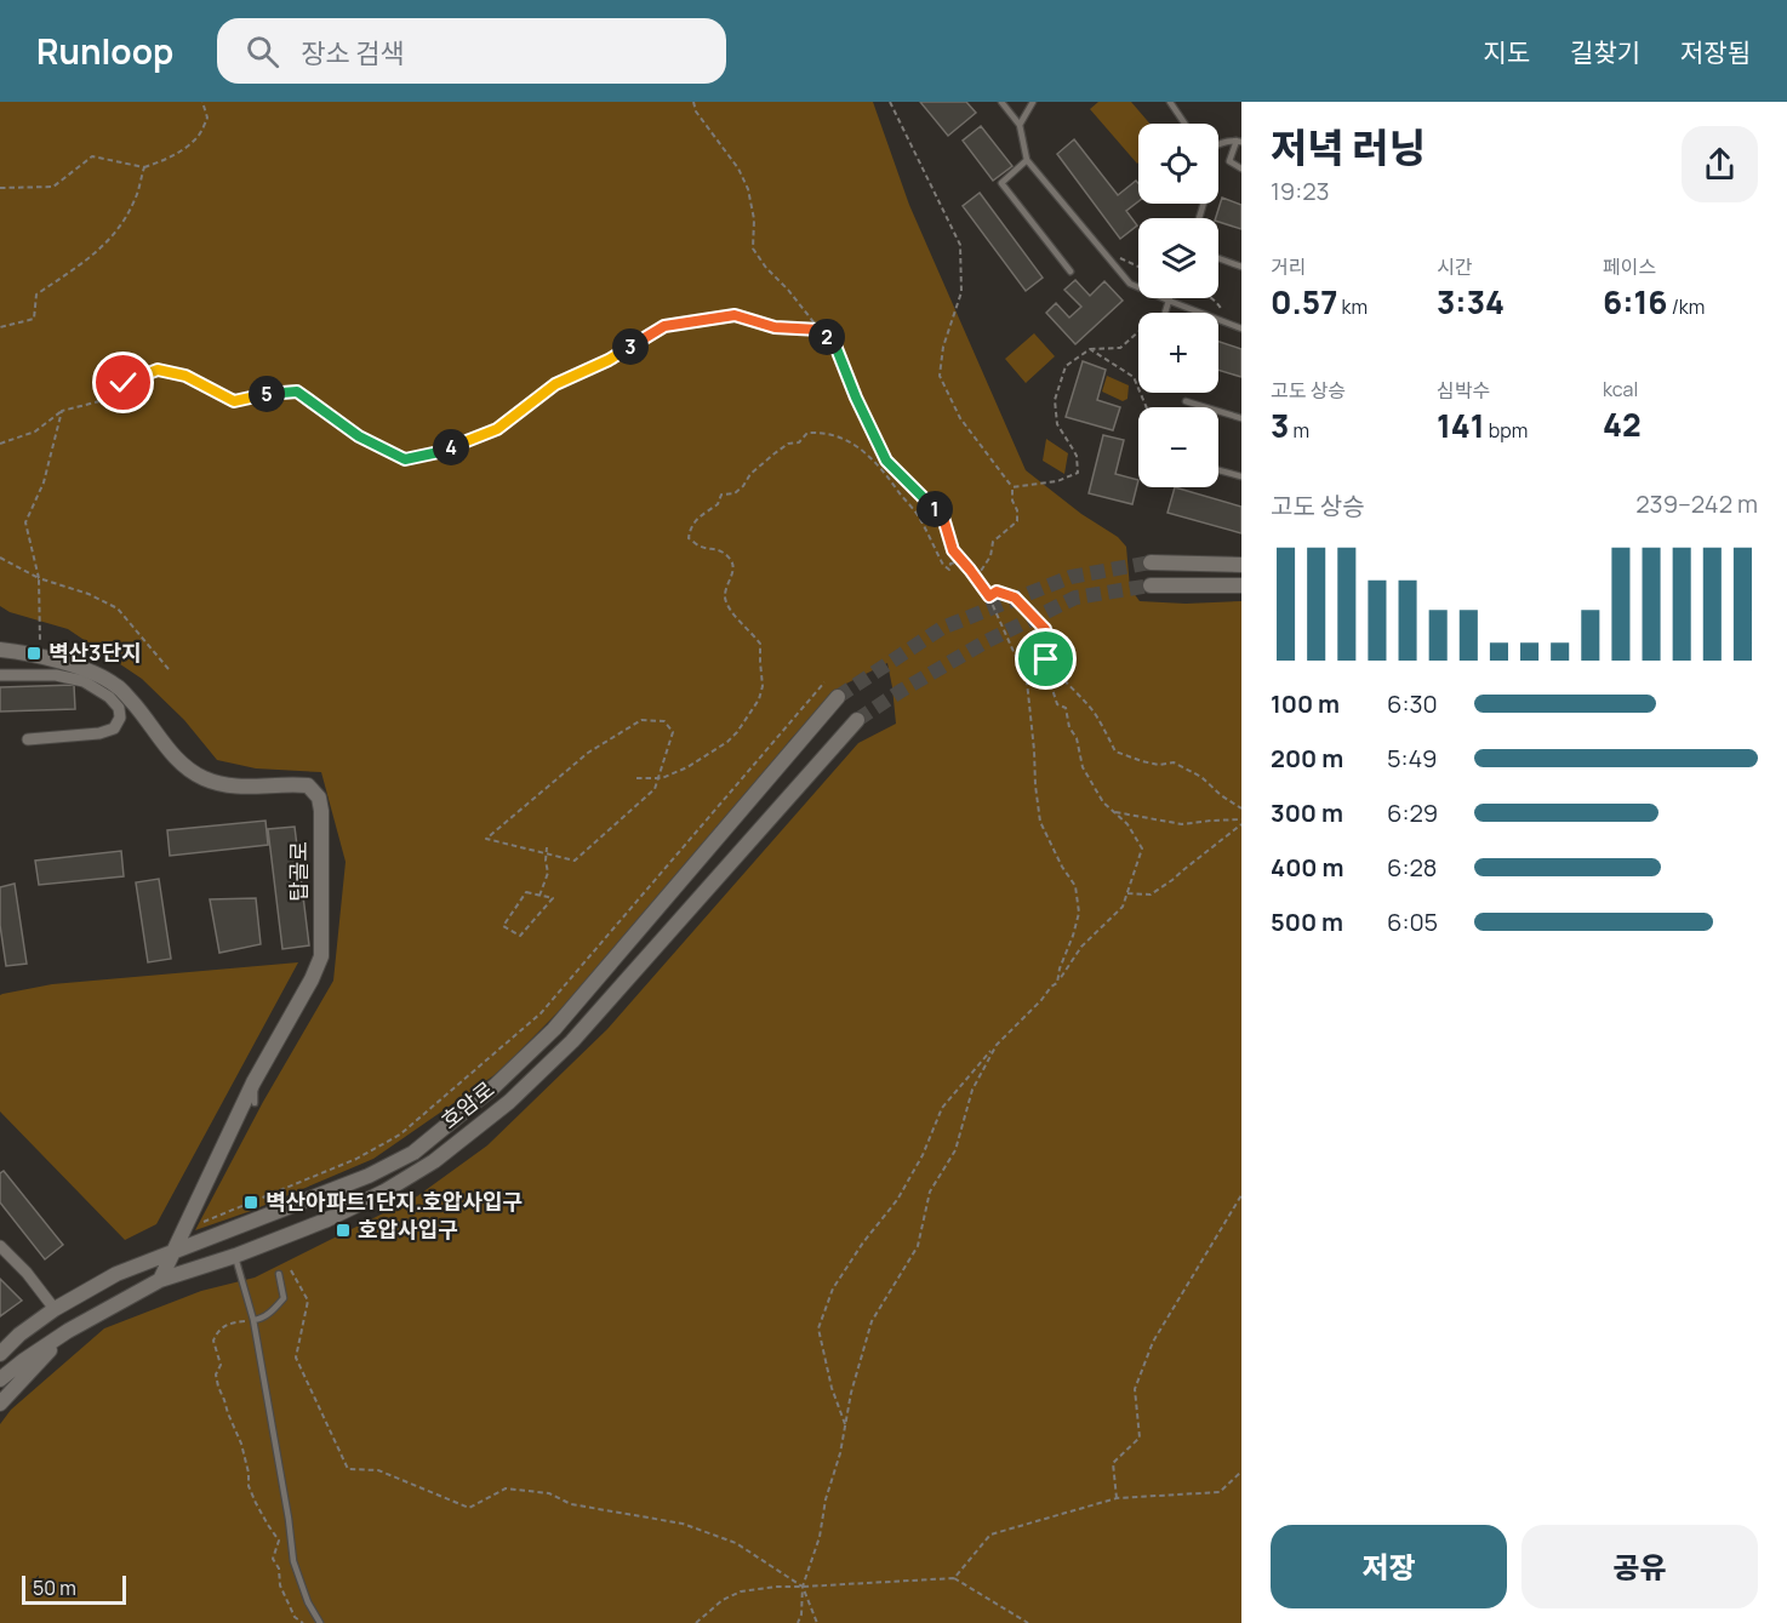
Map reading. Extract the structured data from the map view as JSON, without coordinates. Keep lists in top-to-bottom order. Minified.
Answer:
{"streets":{"main road":["탑골로","호암로"]},"crossings":[["탑골로","호암로"]],"places":{"transit":["벽산3단지","벽산아파트1단지.호압사입구","호압사입구"]},"scale_bar":"50 m","page":{"header":"Runloop","search":"장소 검색","nav":["지도","길찾기","저장됨"],"heading":["저녁 러닝","19:23"],"map_buttons":["+","−"],"stats":[["거리","0.57 km"],["시간","3:34"],["페이스","6:16 /km"],["고도 상승","3 m"],["심박수","141 bpm"],["kcal","42"]],"pins":["2","3","5","4","1"],"chart":["고도 상승","239–242 m"],"list":[{"name":"100 m","note":"6:30"},{"name":"200 m","note":"5:49"},{"name":"300 m","note":"6:29"},{"name":"400 m","note":"6:28"},{"name":"500 m","note":"6:05"}],"buttons":["저장","공유"],"scale":"50 m"}}
